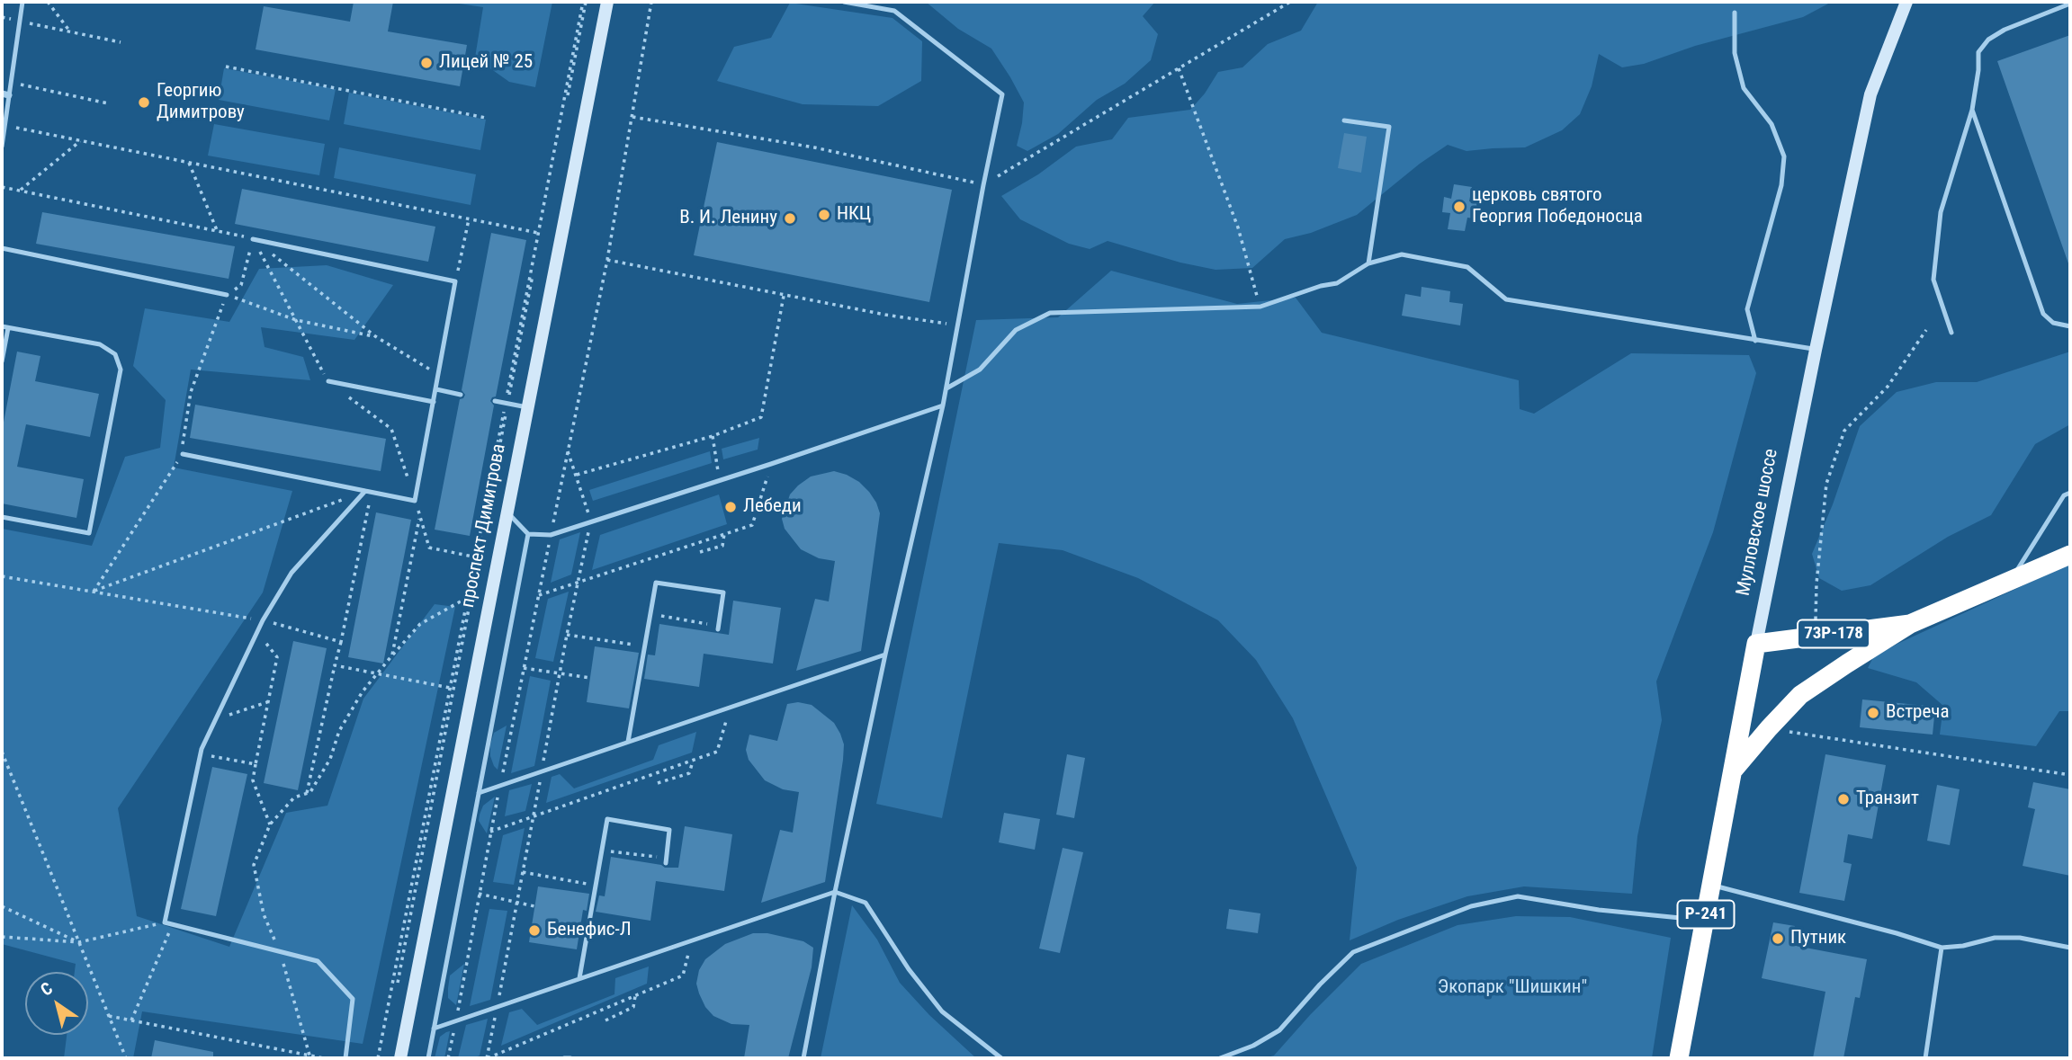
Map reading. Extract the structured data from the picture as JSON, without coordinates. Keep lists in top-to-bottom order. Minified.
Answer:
{"streets":{"highway":["Мулловское шоссе","73Р-178","Р-241"],"main road":["проспект Димитрова"]},"crossings":[["Мулловское шоссе","73Р-178"],["Мулловское шоссе","Р-241"],["73Р-178","Р-241"]],"parks":["Экопарк \"Шишкин\""],"places":["Лицей № 25","Георгию Димитрову","церковь святого Георгия Победоносца","НКЦ","В. И. Ленину","Лебеди","Встреча","Транзит","Бенефис-Л","Путник"],"north":"top left"}
